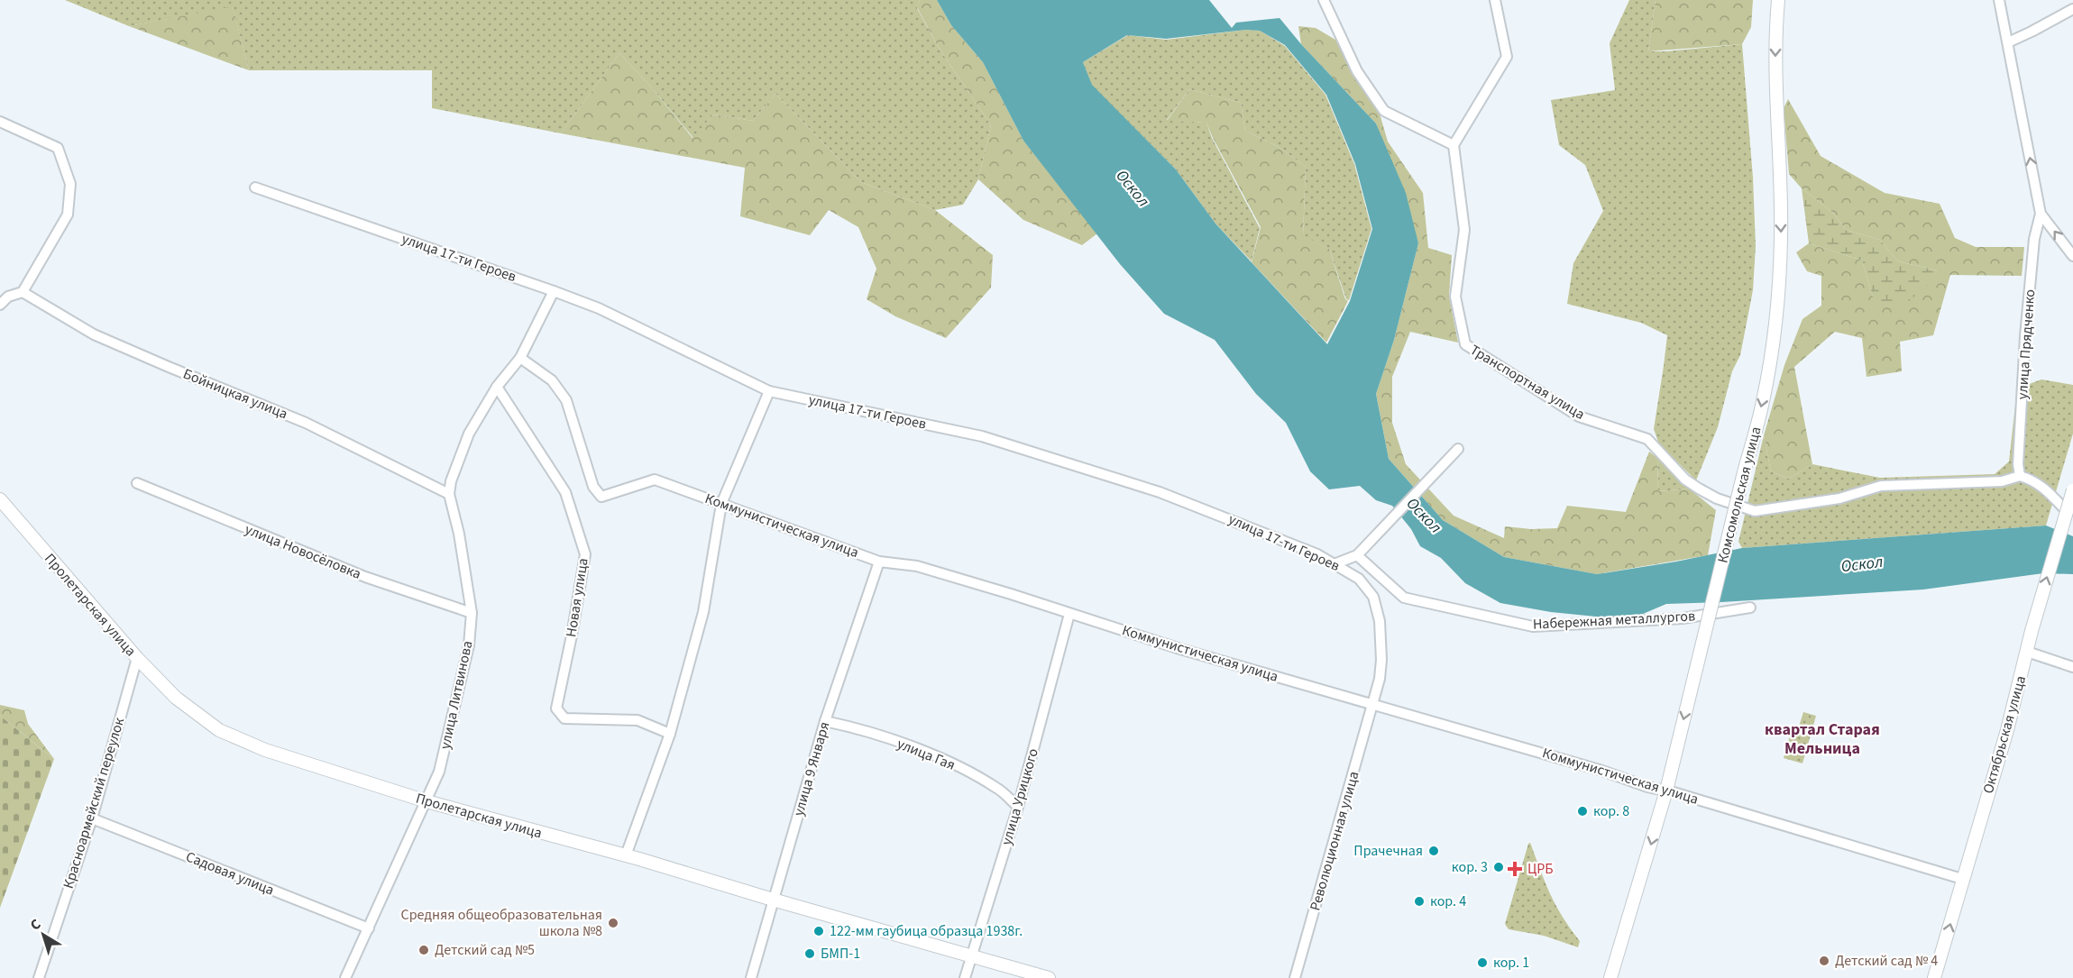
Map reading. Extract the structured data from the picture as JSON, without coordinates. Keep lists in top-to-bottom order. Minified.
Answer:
{"streets":{"main road":["Комсомольская улица","Пролетарская улица","Октябрьская улица"],"street":["улица 17-ти Героев","улица Прядченко","Транспортная улица","Бойницкая улица","Коммунистическая улица","улица Новосёловка","Новая улица","Набережная металлургов","улица Литвинова","улица Гая","улица 9 Января","улица Урицкого","Красноармейский переулок","Революционная улица","Садовая улица"]},"crossings":[["улица 17-ти Героев","Коммунистическая улица"],["улица 17-ти Героев","улица Литвинова"],["улица 17-ти Героев","Революционная улица"],["улица Прядченко","Транспортная улица"],["Бойницкая улица","улица Литвинова"],["Комсомольская улица","Коммунистическая улица"],["Коммунистическая улица","улица Литвинова"],["Коммунистическая улица","Октябрьская улица"],["Коммунистическая улица","улица 9 Января"],["Коммунистическая улица","улица Урицкого"],["Коммунистическая улица","Революционная улица"],["улица Новосёловка","улица Литвинова"],["Новая улица","улица Литвинова"],["Пролетарская улица","улица Литвинова"],["Пролетарская улица","улица 9 Января"],["Пролетарская улица","улица Урицкого"],["Пролетарская улица","Красноармейский переулок"],["улица Литвинова","Садовая улица"],["улица Гая","улица 9 Января"],["улица Гая","улица Урицкого"],["Красноармейский переулок","Садовая улица"]],"one_way":["Комсомольская улица","Октябрьская улица"],"districts":["квартал Старая Мельница"],"water":["Оскол"],"places":{"other":["кор. 8","Прачечная","кор. 3","кор. 4","Средняя общеобразовательная школа №8","122-мм гаубица образца 1938г.","Детский сад №5","БМП-1","Детский сад № 4","кор. 1"],"health":["ЦРБ"]},"north":"top left"}
